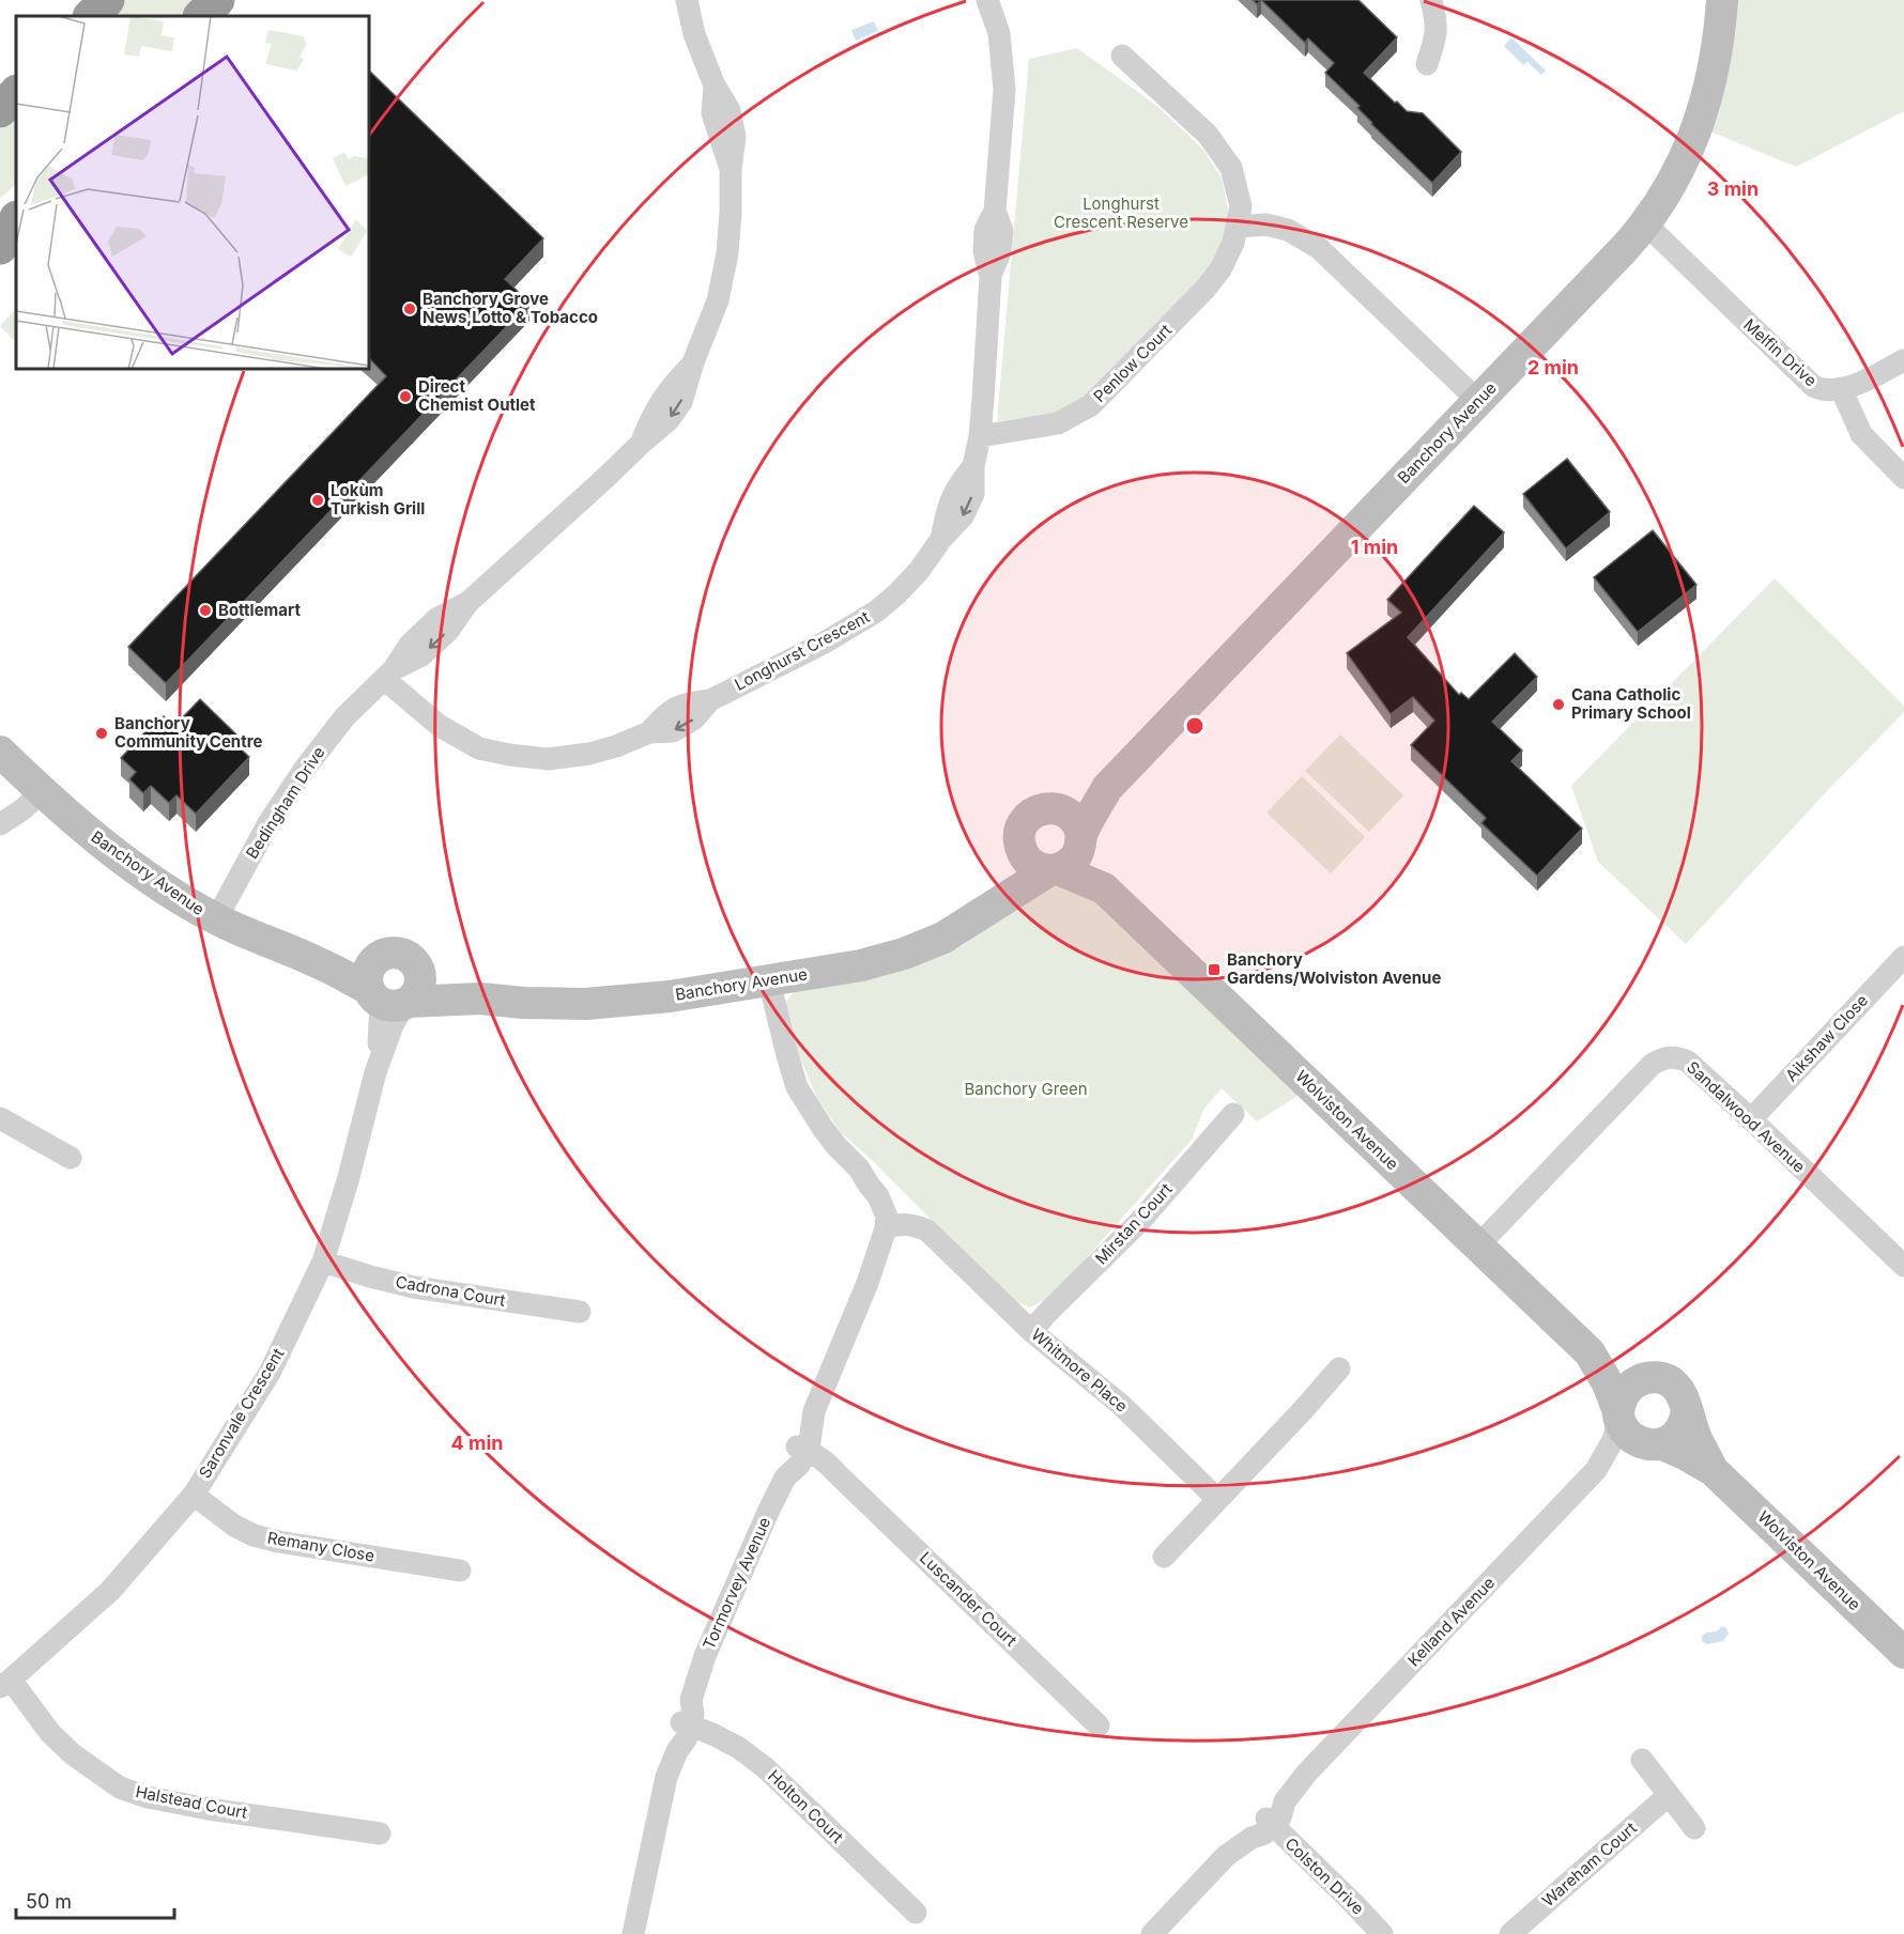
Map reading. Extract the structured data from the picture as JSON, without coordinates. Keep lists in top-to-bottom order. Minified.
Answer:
{"streets":{"street":["Melfin Drive","Penlow Court","Banchory Avenue","Longhurst Crescent","Bedingham Drive","Aikshaw Close","Sandalwood Avenue","Wolviston Avenue","Mirstan Court","Cadrona Court","Whitmore Place","Saronvale Crescent","Remany Close","Tormorvey Avenue","Luscander Court","Kelland Avenue","Halstead Court","Holton Court","Wareham Court","Colston Drive"]},"crossings":[["Melfin Drive","Banchory Avenue"],["Penlow Court","Longhurst Crescent"],["Banchory Avenue","Bedingham Drive"],["Banchory Avenue","Wolviston Avenue"],["Banchory Avenue","Saronvale Crescent"],["Longhurst Crescent","Bedingham Drive"],["Aikshaw Close","Sandalwood Avenue"],["Sandalwood Avenue","Wolviston Avenue"],["Wolviston Avenue","Kelland Avenue"],["Mirstan Court","Whitmore Place"],["Cadrona Court","Saronvale Crescent"],["Whitmore Place","Tormorvey Avenue"],["Saronvale Crescent","Remany Close"],["Saronvale Crescent","Halstead Court"],["Tormorvey Avenue","Luscander Court"],["Tormorvey Avenue","Holton Court"],["Kelland Avenue","Colston Drive"]],"parks":["Longhurst Crescent Reserve","Banchory Green"],"places":{"other":["Banchory Grove News,Lotto & Tobacco","Direct Chemist Outlet","Lokùm Turkish Grill","Bottlemart","Cana Catholic Primary School","Banchory Community Centre"],"transit":["Banchory Gardens/Wolviston Avenue"]},"scale_bar":"50 m","rings":["3 min","2 min","1 min","4 min"]}
